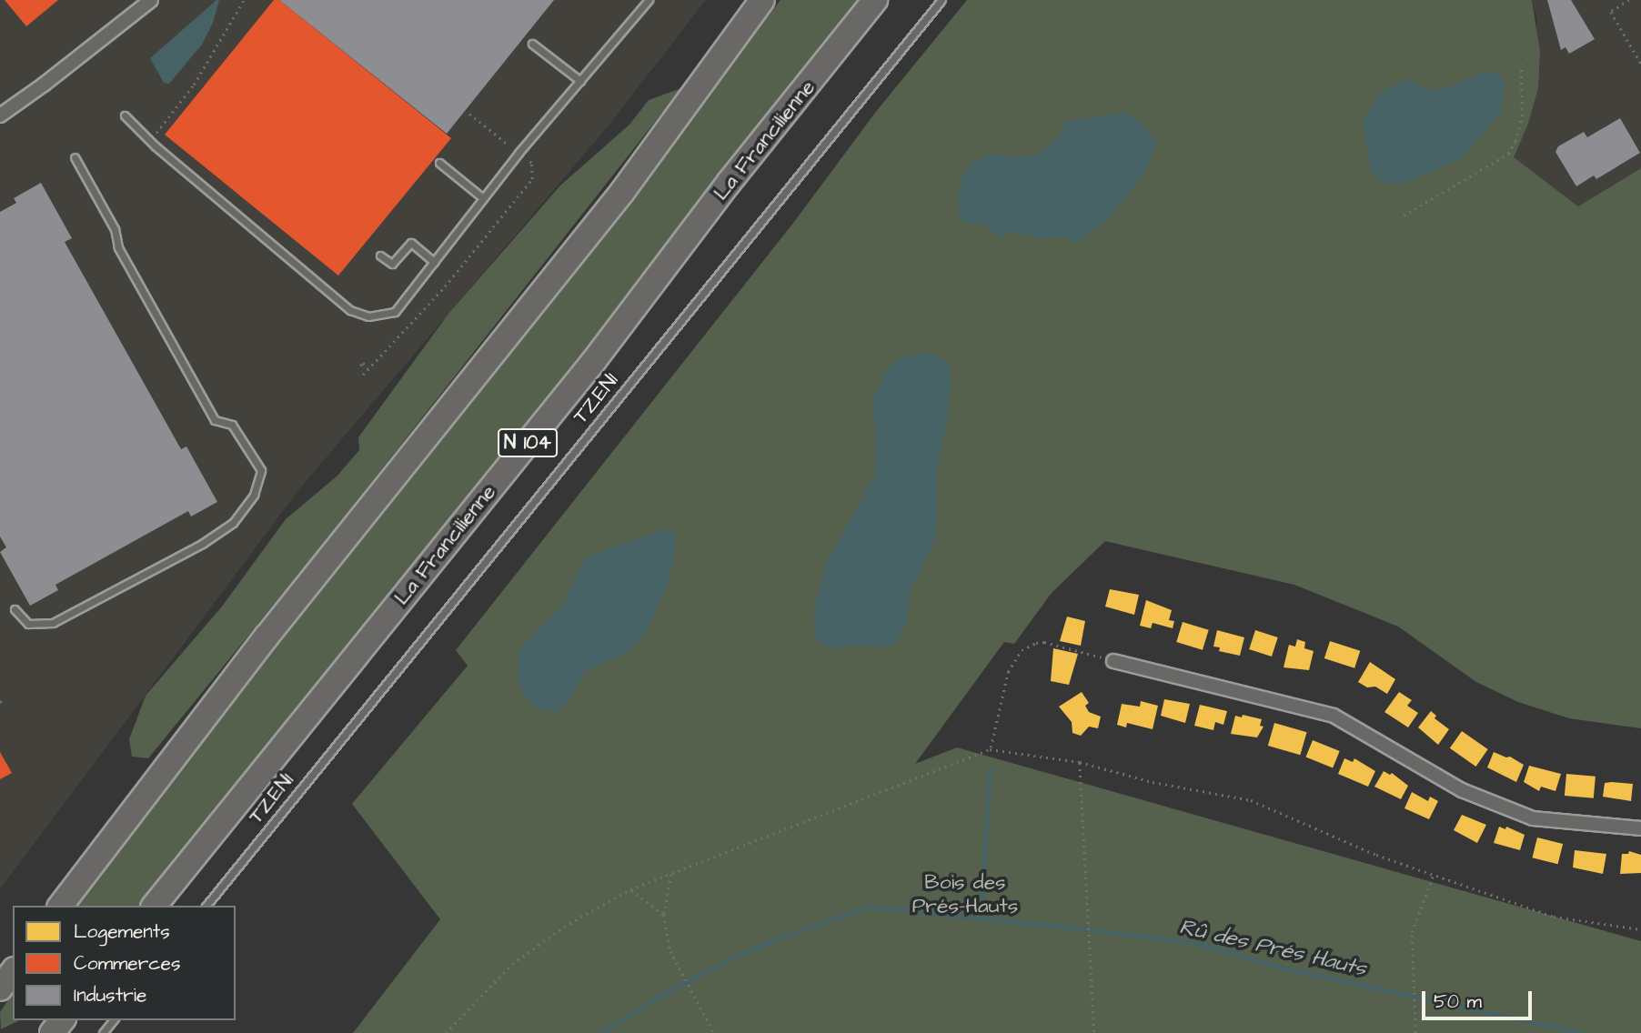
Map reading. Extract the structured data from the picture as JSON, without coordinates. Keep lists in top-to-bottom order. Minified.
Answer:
{"streets":{"highway":["La Francilienne","N 104"],"lane":["TZEN1"]},"water":["Rû des Prés Hauts"],"parks":["Bois des Prés-Hauts"],"legend":["Logements","Commerces","Industrie"],"scale_bar":"50 m"}
